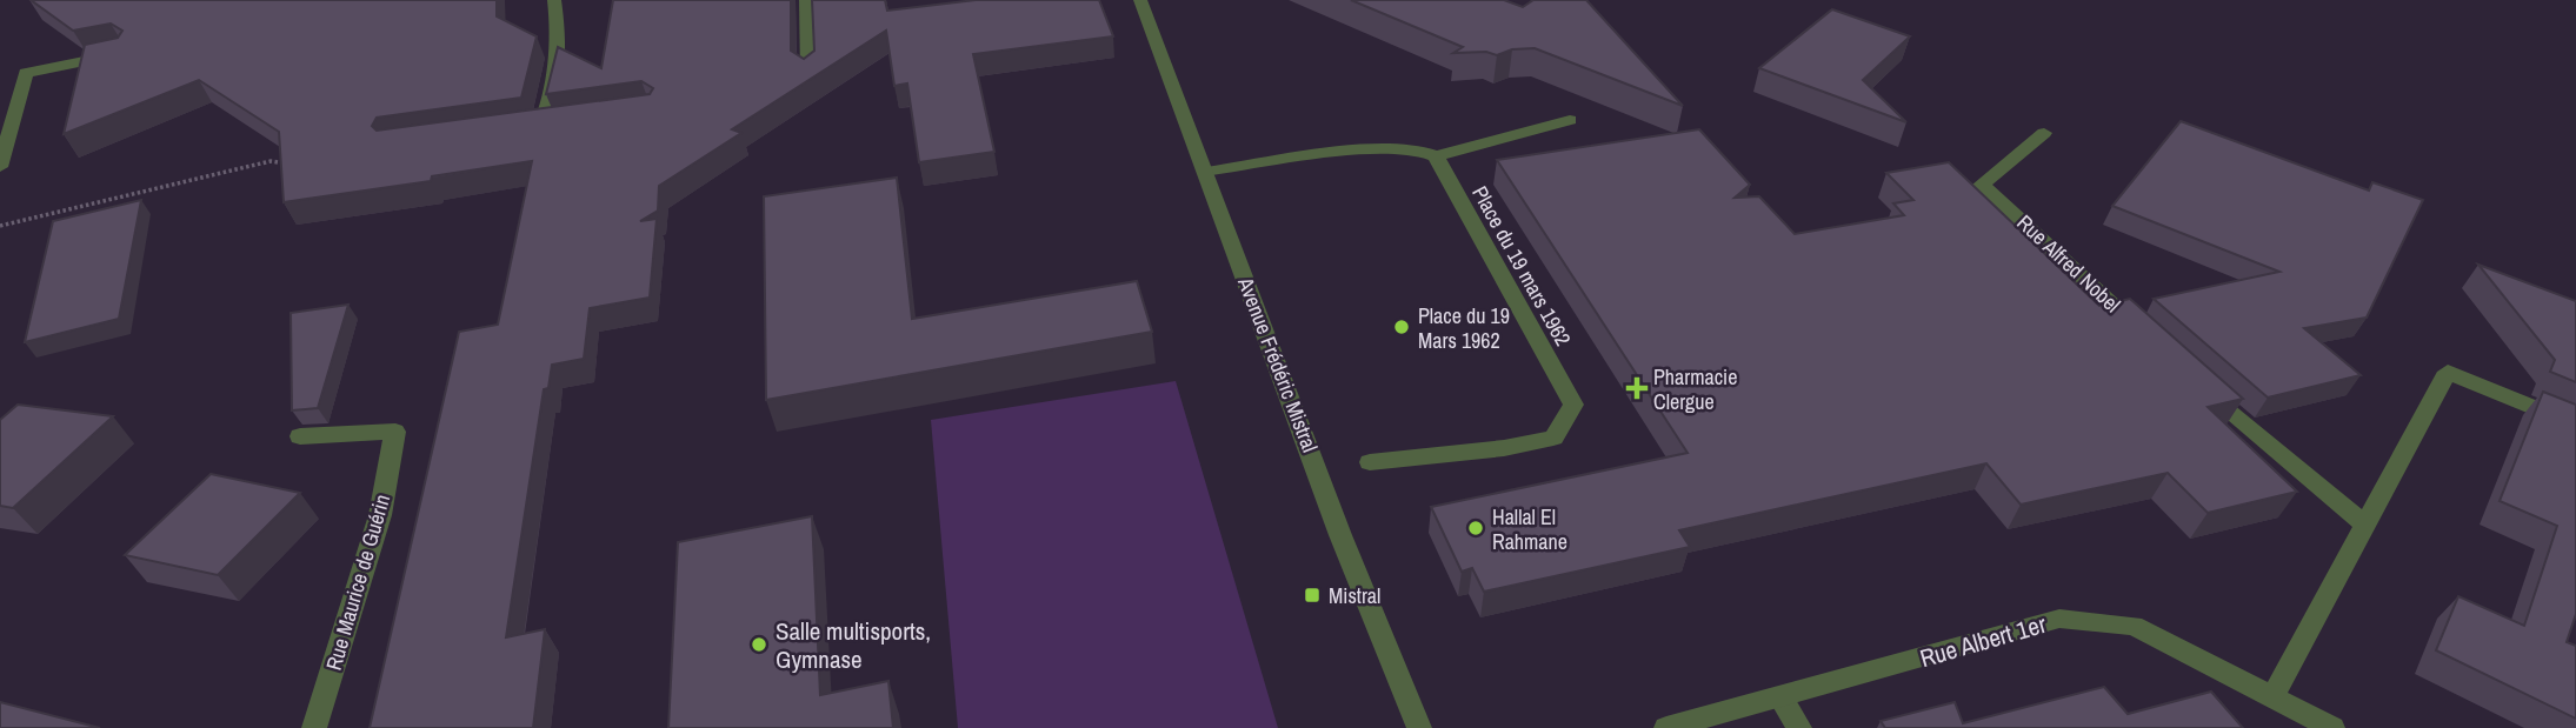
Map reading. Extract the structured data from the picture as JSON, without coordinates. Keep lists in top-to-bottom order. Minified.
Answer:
{"streets":{"street":["Rue Alfred Nobel","Place du 19 mars 1962","Avenue Frédéric Mistral","Rue Maurice de Guérin","Rue Albert 1er"]},"places":{"other":["Place du 19 Mars 1962","Hallal El Rahmane","Salle multisports, Gymnase"],"health":["Pharmacie Clergue"],"transit":["Mistral"]}}
